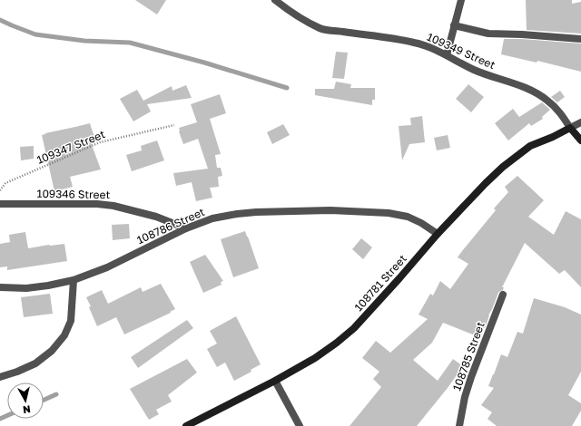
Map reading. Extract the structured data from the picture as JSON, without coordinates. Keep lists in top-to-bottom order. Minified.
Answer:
{"streets":{"street":["109349 Street","109346 Street","108786 Street","108781 Street","108785 Street"],"path":["109347 Street"]},"crossings":[["109349 Street","108781 Street"],["109346 Street","108786 Street"],["108786 Street","108781 Street"]],"north":"bottom"}
